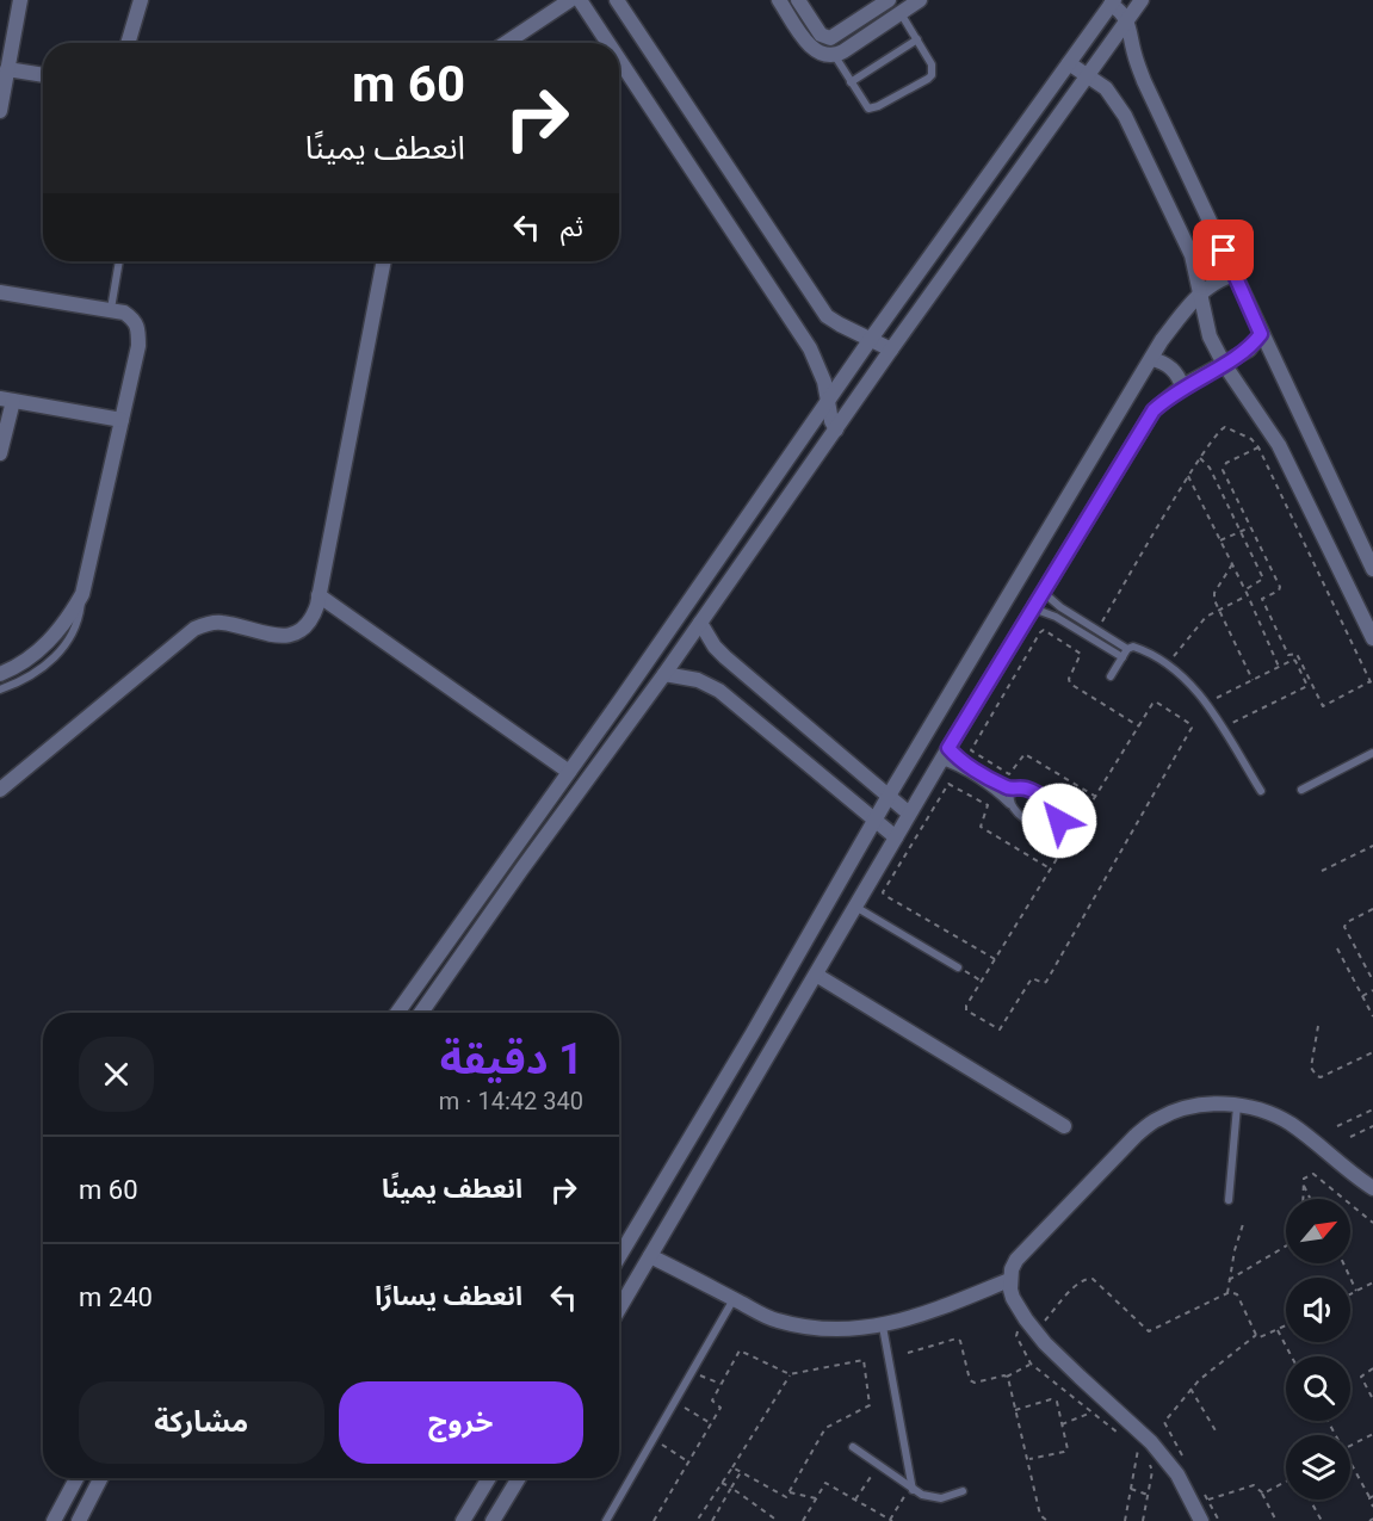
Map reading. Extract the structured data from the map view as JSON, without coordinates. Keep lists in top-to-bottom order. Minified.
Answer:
{"north":"top right","page":{"turn":["60 m","انعطف يمينًا"],"then":"ثم","heading":["1 دقيقة","340 m · 14:42"],"list":[{"name":"انعطف يمينًا","value":"60 m"},{"name":"انعطف يسارًا","value":"240 m"}],"buttons":["خروج","مشاركة"]}}
